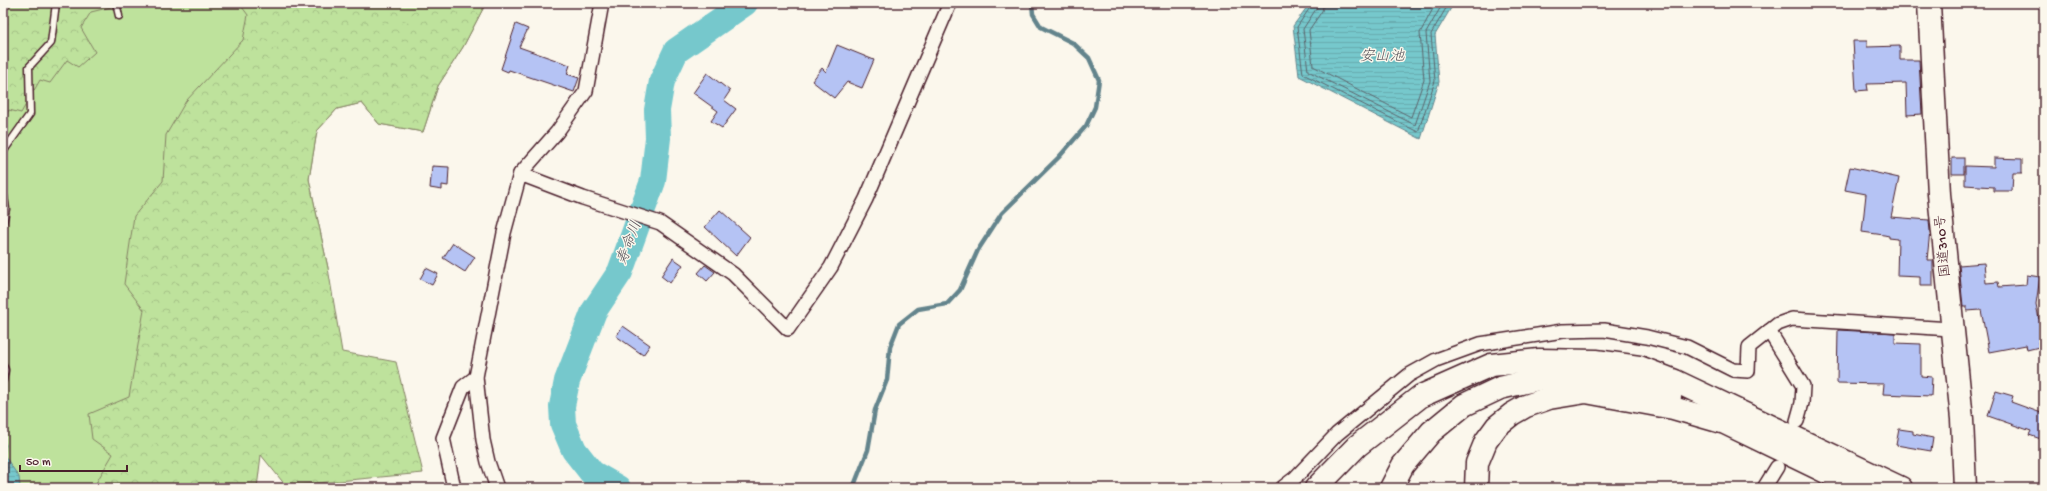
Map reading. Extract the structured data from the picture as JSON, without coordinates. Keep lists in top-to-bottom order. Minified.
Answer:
{"streets":{"highway":["国道310号"]},"water":["安山池","寿命川"],"scale_bar":"50 m"}
